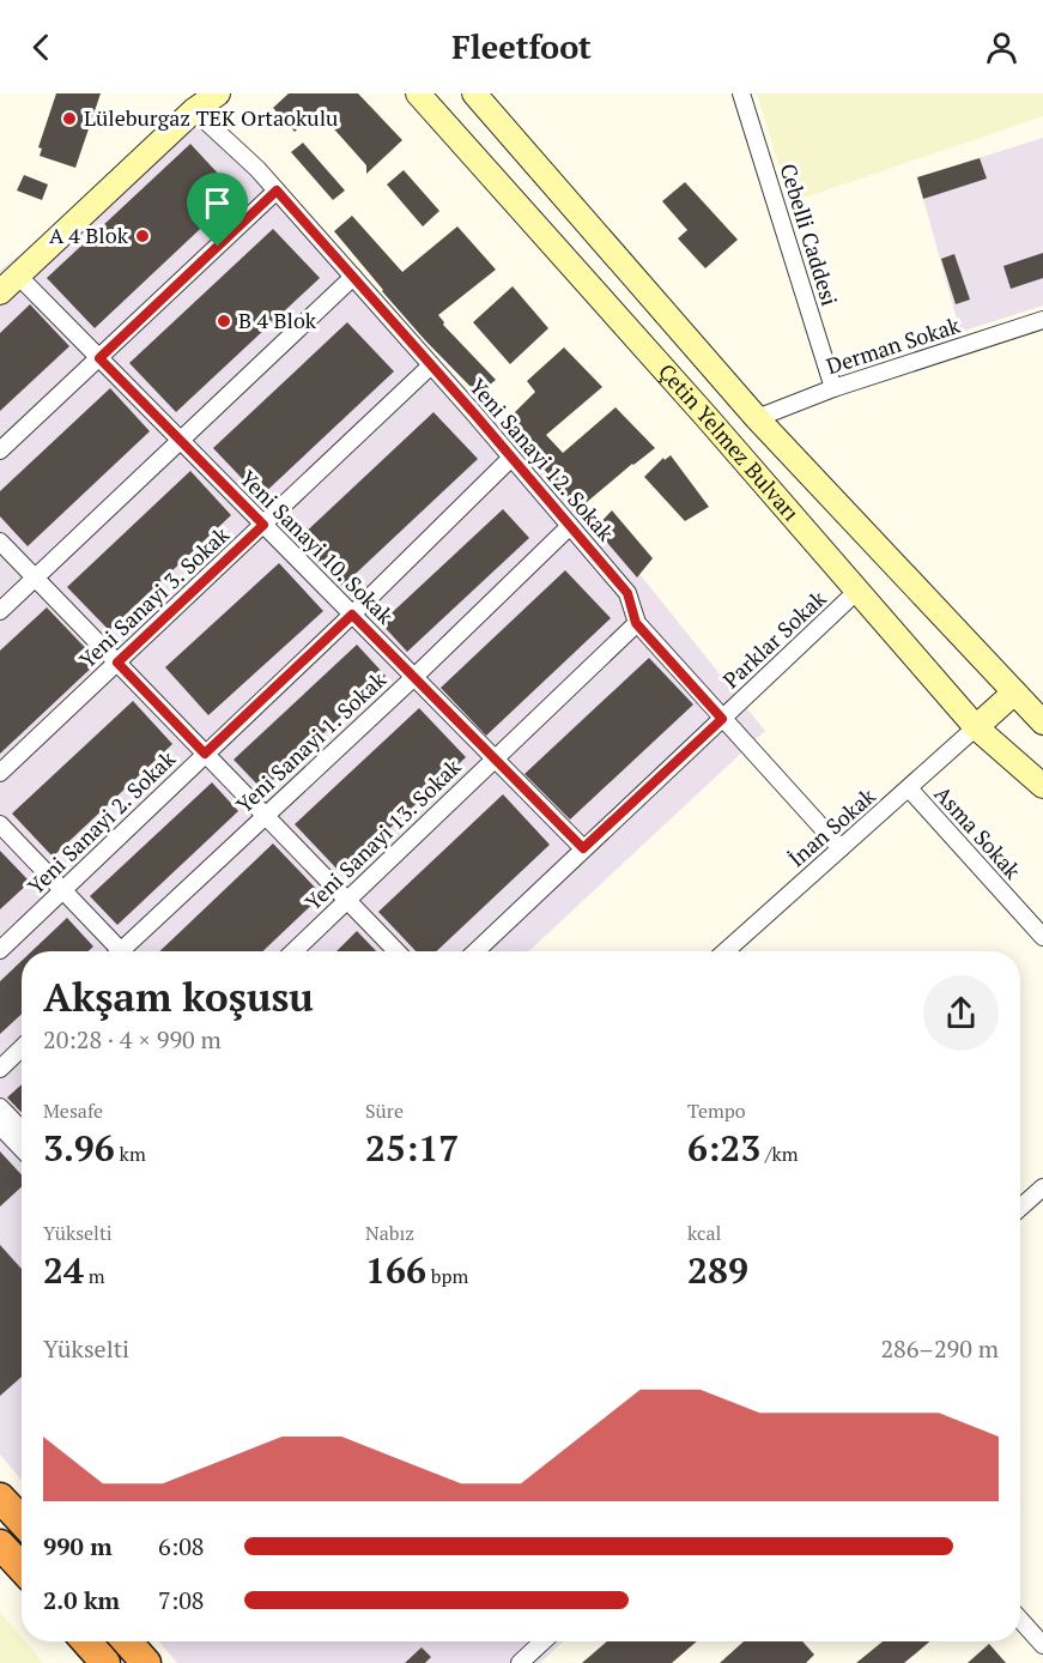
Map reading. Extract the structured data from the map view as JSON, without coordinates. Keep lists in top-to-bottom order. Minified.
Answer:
{"streets":{"street":["Cebelli Caddesi","Derman Sokak","Çetin Yelmez Bulvarı","Yeni Sanayi 12. Sokak","Yeni Sanayi 10. Sokak","Yeni Sanayi 3. Sokak","Parklar Sokak","Yeni Sanayi 1. Sokak","Yeni Sanayi 2. Sokak","İnan Sokak","Asma Sokak","Yeni Sanayi 13. Sokak"]},"crossings":[["Cebelli Caddesi","Derman Sokak"],["Derman Sokak","Çetin Yelmez Bulvarı"],["Çetin Yelmez Bulvarı","Parklar Sokak"],["Çetin Yelmez Bulvarı","İnan Sokak"],["Yeni Sanayi 12. Sokak","Yeni Sanayi 3. Sokak"],["Yeni Sanayi 12. Sokak","Parklar Sokak"],["Yeni Sanayi 12. Sokak","Yeni Sanayi 1. Sokak"],["Yeni Sanayi 12. Sokak","Yeni Sanayi 2. Sokak"],["Yeni Sanayi 12. Sokak","İnan Sokak"],["Yeni Sanayi 12. Sokak","Yeni Sanayi 13. Sokak"],["Yeni Sanayi 10. Sokak","Yeni Sanayi 3. Sokak"],["Yeni Sanayi 10. Sokak","Parklar Sokak"],["Yeni Sanayi 10. Sokak","Yeni Sanayi 1. Sokak"],["Yeni Sanayi 10. Sokak","Yeni Sanayi 2. Sokak"],["Yeni Sanayi 10. Sokak","Yeni Sanayi 13. Sokak"],["İnan Sokak","Asma Sokak"]],"places":["Lüleburgaz TEK Ortaokulu","A 4 Blok","B 4 Blok"],"page":{"header":"Fleetfoot","heading":["Akşam koşusu","20:28 · 4 × 990 m"],"stats":[["Mesafe","3.96 km"],["Süre","25:17"],["Tempo","6:23 /km"],["Yükselti","24 m"],["Nabız","166 bpm"],["kcal","289"]],"chart":["Yükselti","286–290 m"],"list":[{"name":"990 m","note":"6:08"},{"name":"2.0 km","note":"7:08"}]}}
